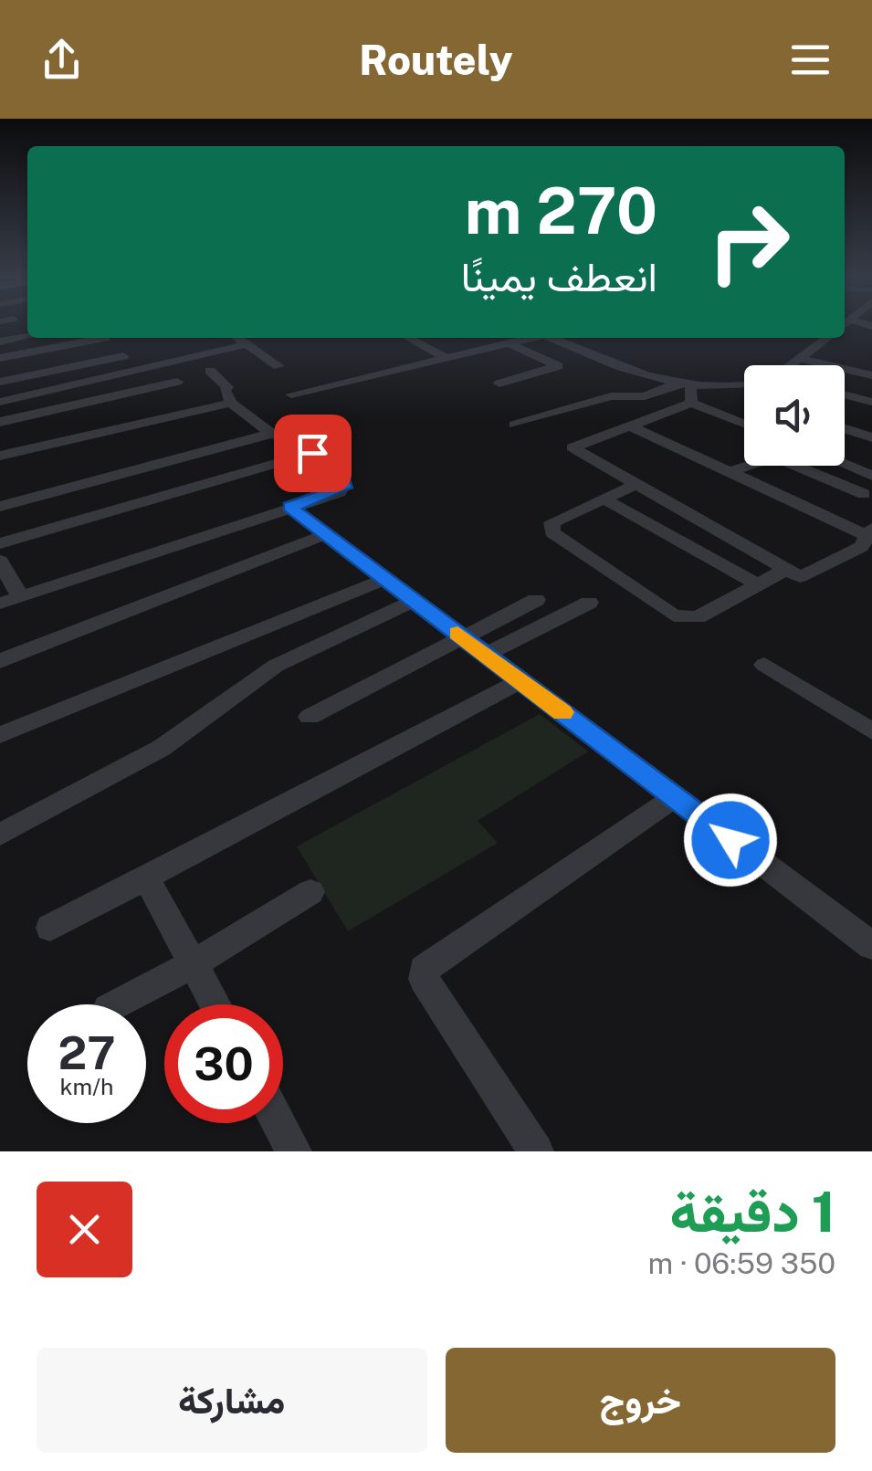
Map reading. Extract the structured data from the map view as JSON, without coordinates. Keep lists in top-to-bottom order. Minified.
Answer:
{"page":{"header":"Routely","turn":["270 m","انعطف يمينًا"],"speed":"27 km/h","limit":"30","heading":["1 دقيقة","350 m · 06:59"],"buttons":["خروج","مشاركة"]}}
